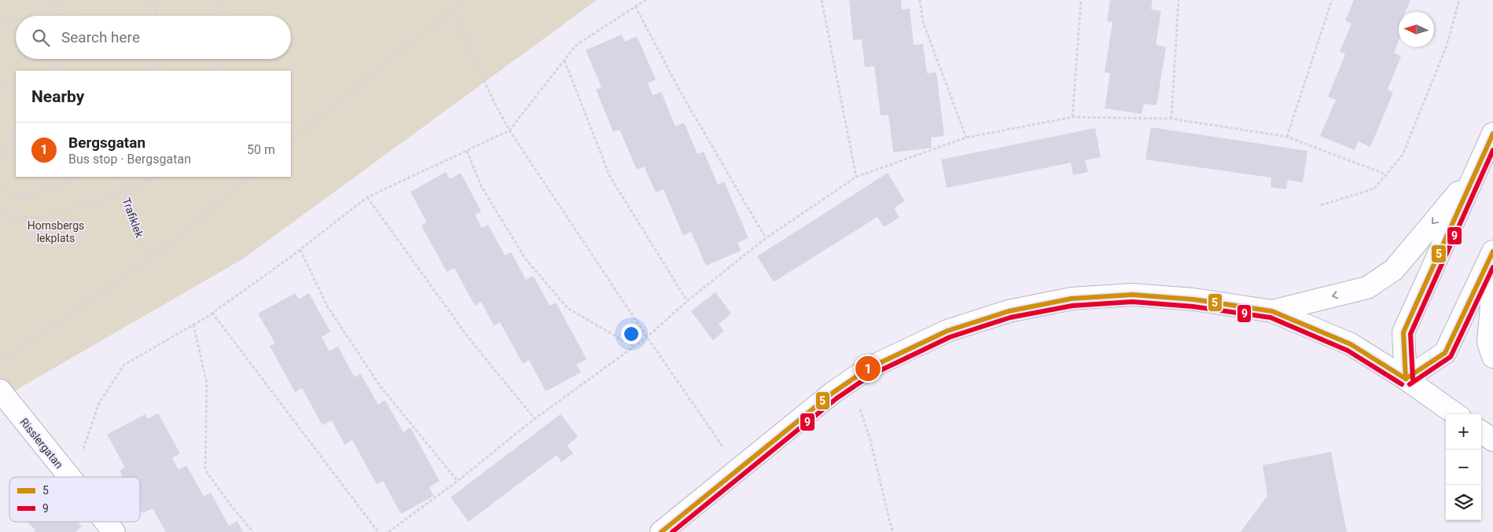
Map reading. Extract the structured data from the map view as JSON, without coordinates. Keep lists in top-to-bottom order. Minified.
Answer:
{"streets":{"street":["Risslergatan"],"path":["Trafiklek"]},"parks":["Hornsbergs lekplats"],"lines":["transit line 5","transit line 9"],"legend":["5","9"],"north":"left","page":{"search":"Search here","heading":"Nearby","list":[{"mark":"1","name":"Bergsgatan","note":"Bus stop · Bergsgatan","value":"50 m"}],"pins":"1","map_buttons":["+","−"]}}
